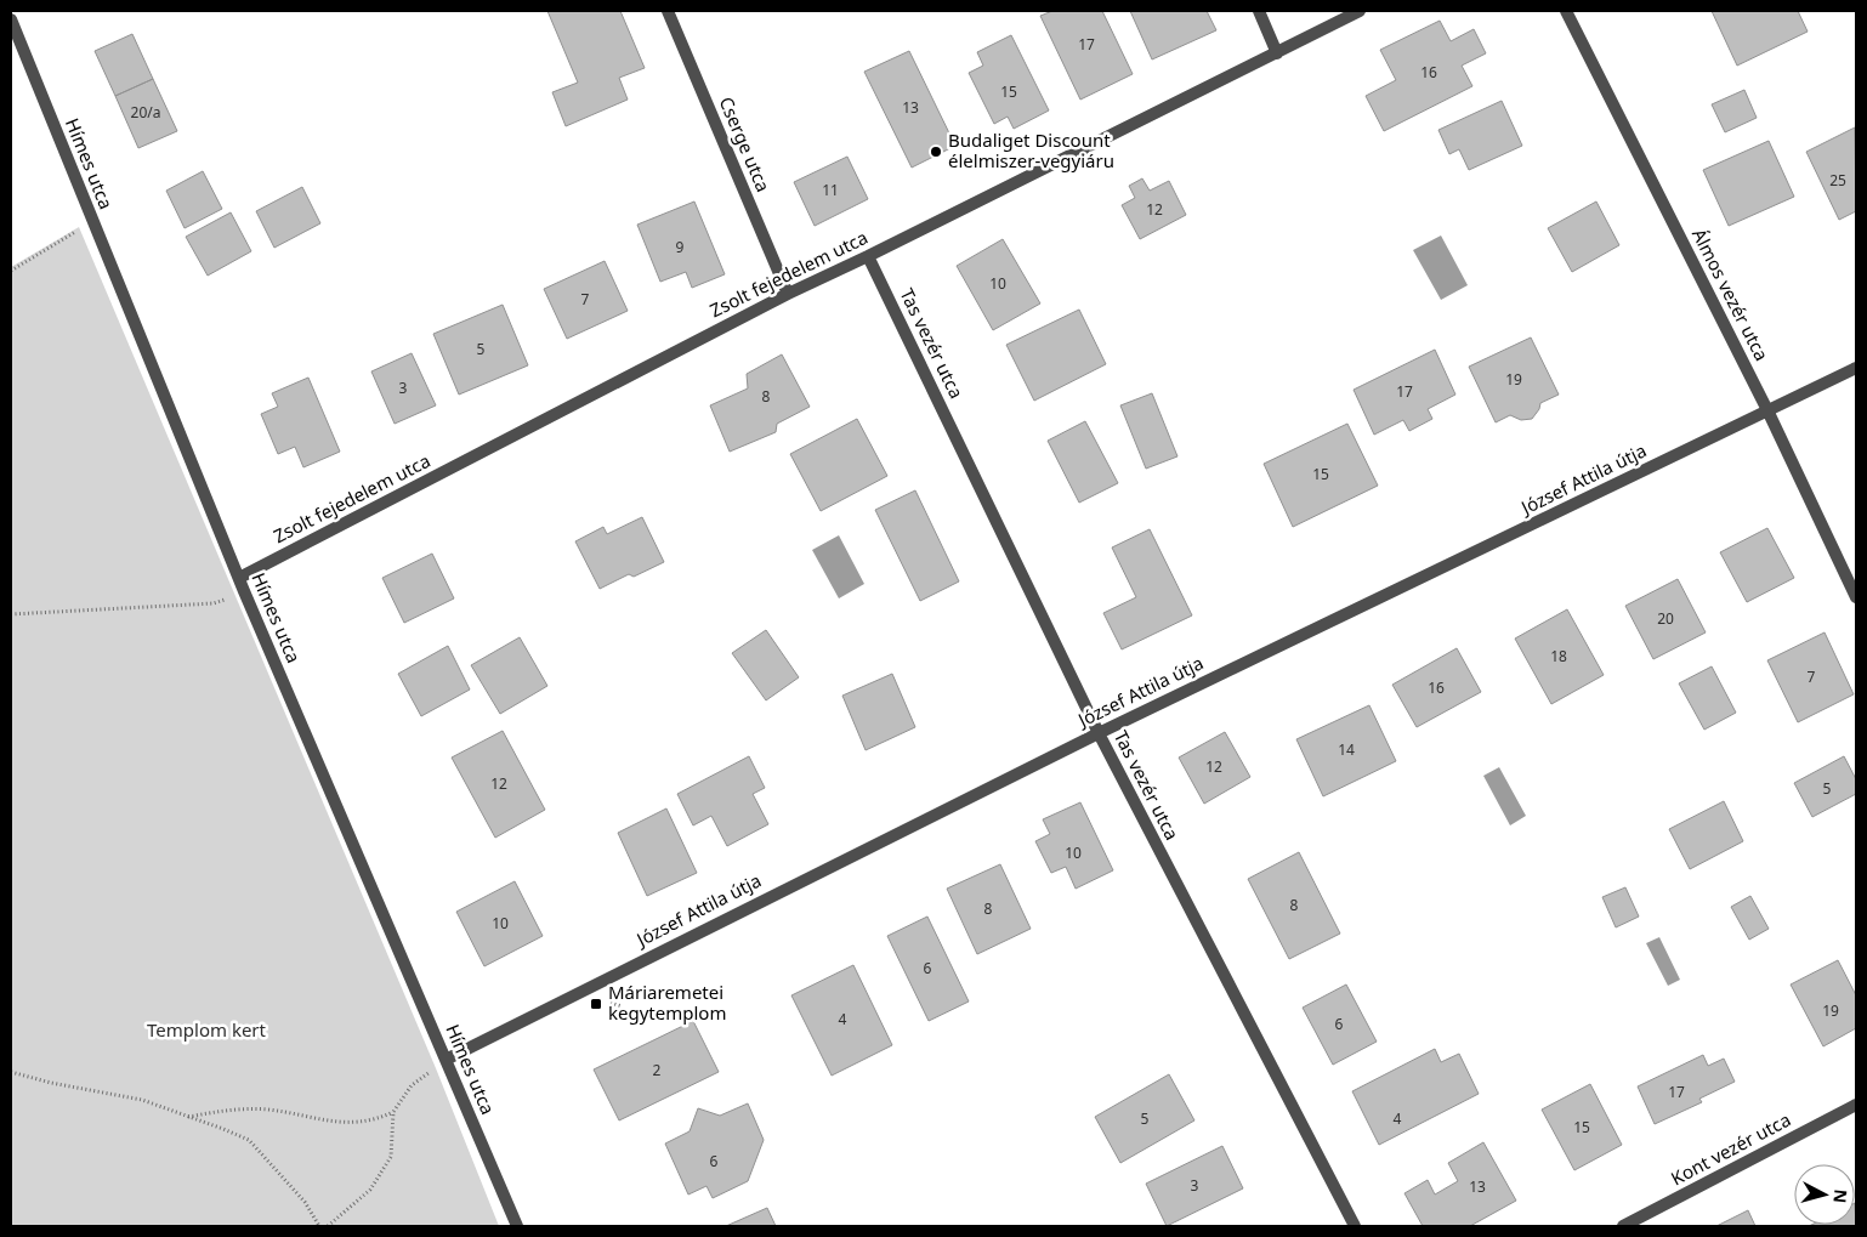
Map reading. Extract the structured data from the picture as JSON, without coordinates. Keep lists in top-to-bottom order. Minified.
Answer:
{"streets":{"street":["Cserge utca","Hímes utca","Zsolt fejedelem utca","Álmos vezér utca","Tas vezér utca","József Attila útja","Kont vezér utca"]},"crossings":[["Cserge utca","Zsolt fejedelem utca"],["Hímes utca","Zsolt fejedelem utca"],["Hímes utca","József Attila útja"],["Zsolt fejedelem utca","Tas vezér utca"],["Álmos vezér utca","József Attila útja"],["Tas vezér utca","József Attila útja"]],"parks":["Templom kert"],"places":{"other":["Budaliget Discount élelmiszer-vegyiáru"],"transit":["Máriaremetei kegytemplom"]},"house_numbers":["17","16","15","13","20/a","25","11","12","9","10","7","5","19","3","17","8","15","20","18","7","16","14","12","12","5","10","8","8","10","6","19","4","6","2","17","5","4","15","6","3","13"],"north":"right"}
